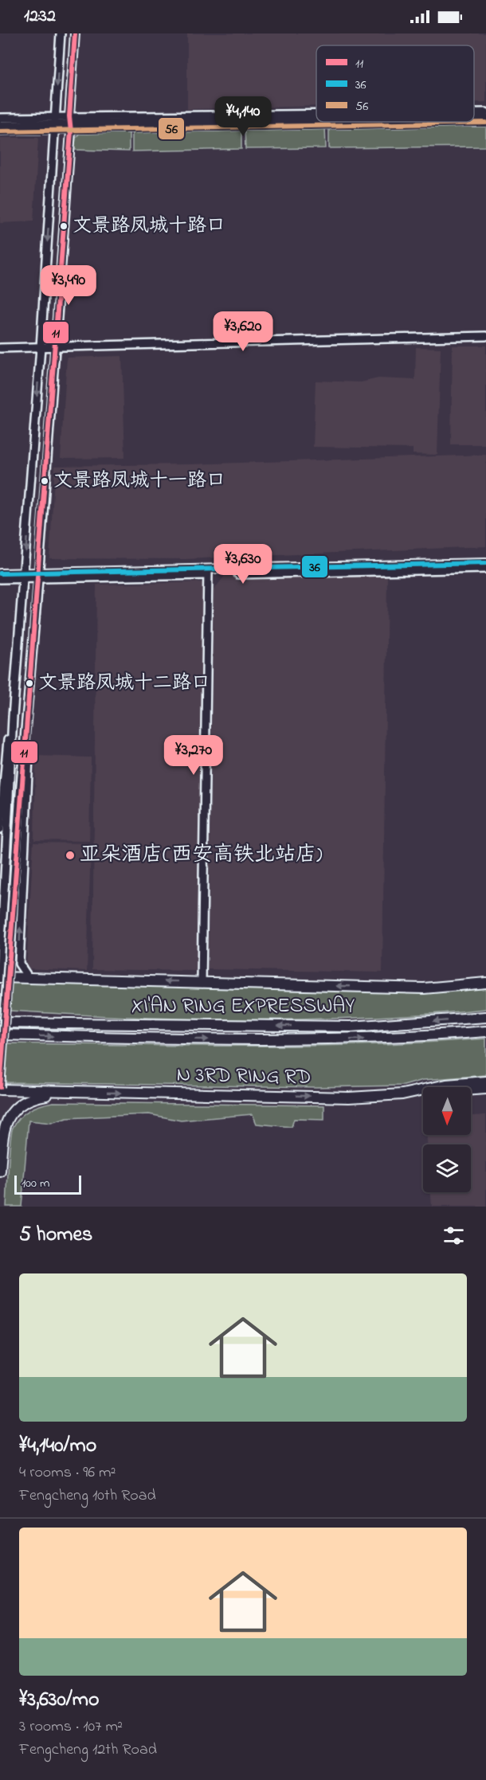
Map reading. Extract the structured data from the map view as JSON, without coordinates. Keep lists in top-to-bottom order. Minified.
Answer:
{"streets":{"highway":["XI'AN RING EXPRESSWAY","N 3RD RING RD"]},"one_way":["N 3RD RING RD"],"places":["文景路凤城十路口","文景路凤城十一路口","文景路凤城十二路口","亚朵酒店(西安高铁北站店)"],"lines":["transit line 11","transit line 56","transit line 36"],"legend":["11","36","56"],"scale_bar":"100 m","north":"bottom","page":{"status":"12:32","price":["¥4,140","¥3,490","¥3,620","¥3,630","¥3,270"],"scale":"100 m","heading":"5 homes","list":[{"name":"¥4,140/mo","note":"4 rooms · 96 m² · Fengcheng 10th Road"},{"name":"¥3,630/mo","note":"3 rooms · 107 m² · Fengcheng 12th Road"}]}}
